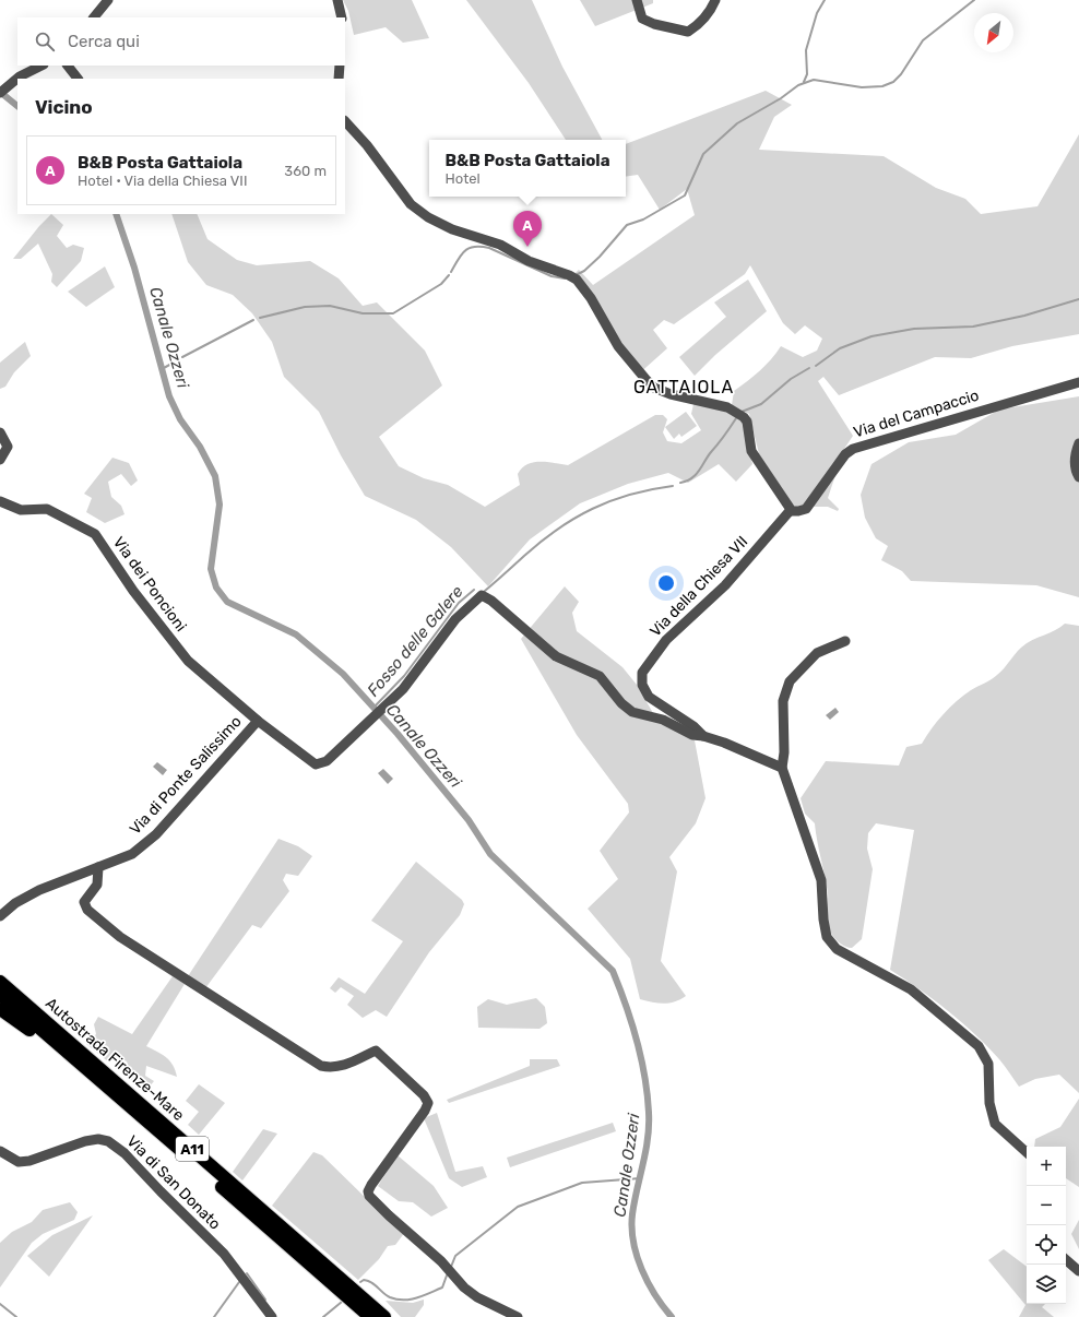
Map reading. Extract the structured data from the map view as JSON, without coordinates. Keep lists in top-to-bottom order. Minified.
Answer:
{"streets":{"highway":["Autostrada Firenze-Mare","A11"],"street":["Via del Campaccio","Via dei Poncioni","Via della Chiesa VII","Via di Ponte Salissimo","Via di San Donato"]},"crossings":[["Via del Campaccio","Via della Chiesa VII"],["Via dei Poncioni","Via di Ponte Salissimo"],["Via della Chiesa VII","Via di Ponte Salissimo"]],"districts":["GATTAIOLA"],"water":["Canale Ozzeri","Fosso delle Galere"],"north":"bottom left","page":{"search":"Cerca qui","heading":"Vicino","list":[{"mark":"A","name":"B&B Posta Gattaiola","note":"Hotel · Via della Chiesa VII","value":"360 m"}],"popup":["B&B Posta Gattaiola","Hotel"],"pins":"A","map_buttons":["+","−"]}}
